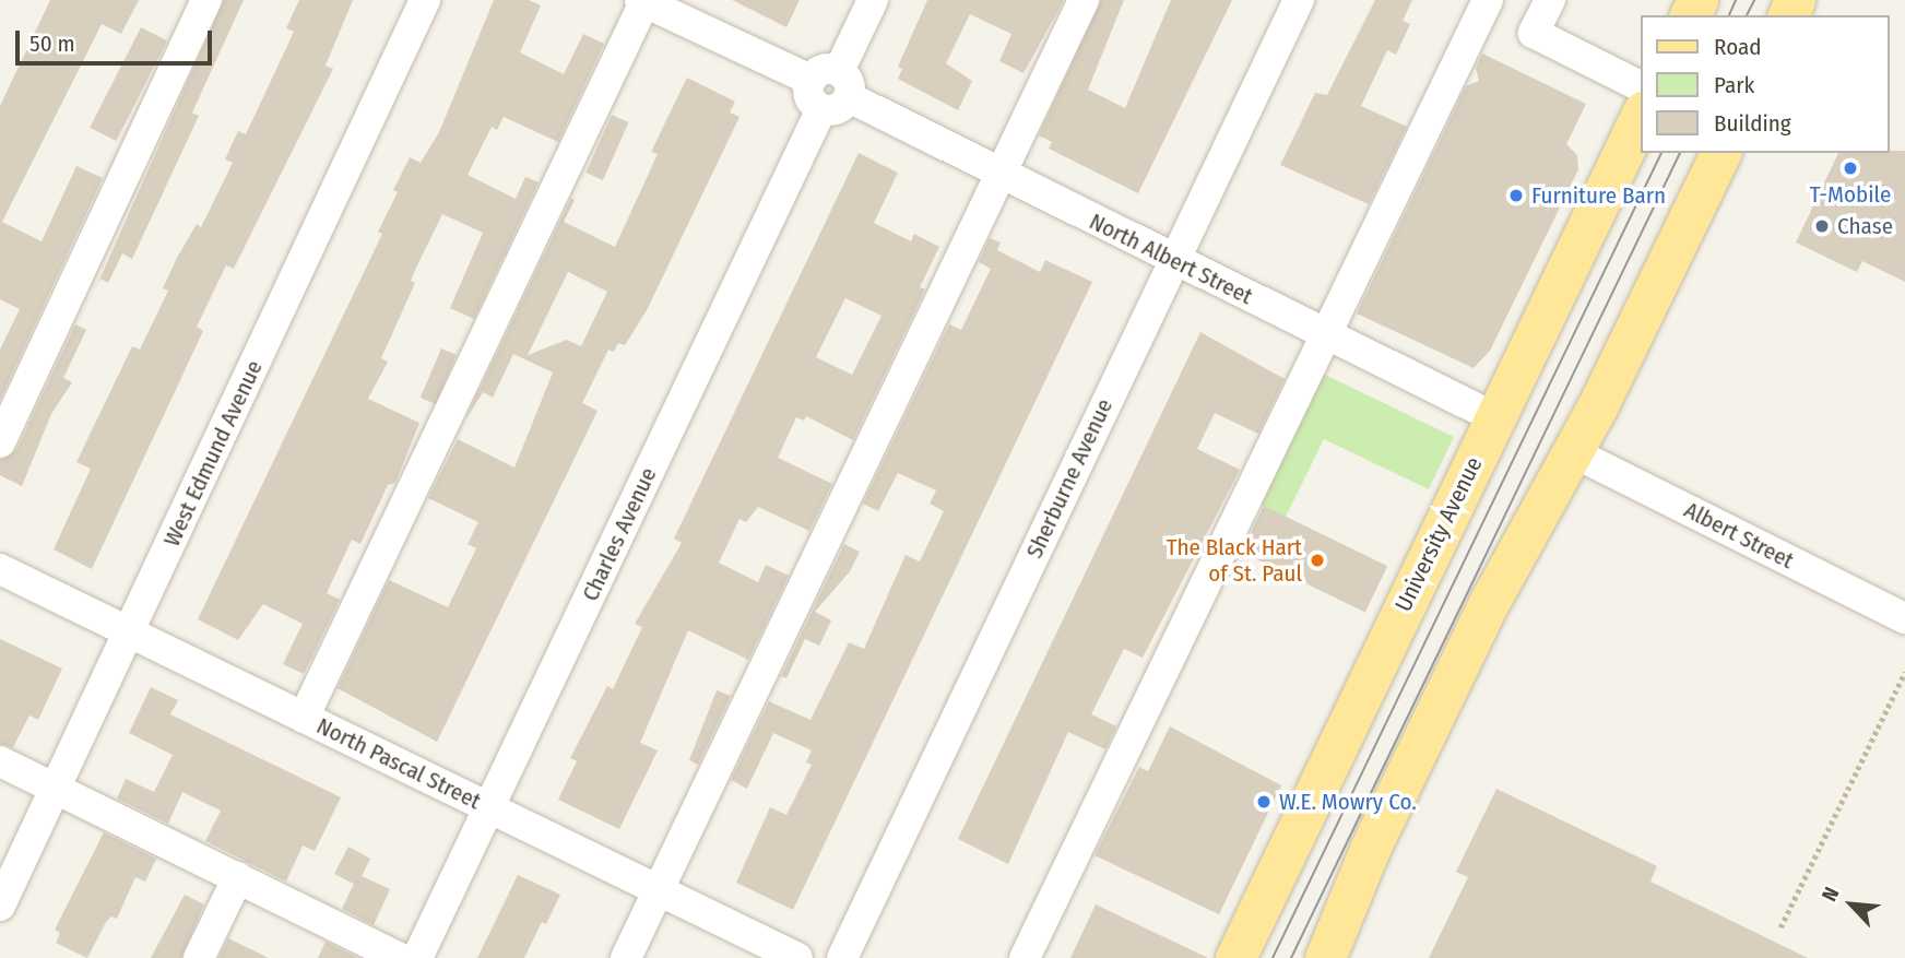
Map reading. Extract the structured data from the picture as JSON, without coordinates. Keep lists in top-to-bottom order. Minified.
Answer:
{"streets":{"main road":["University Avenue"],"street":["North Albert Street","West Edmund Avenue","Sherburne Avenue","Charles Avenue","Albert Street","North Pascal Street"]},"crossings":[["North Albert Street","Sherburne Avenue"],["North Albert Street","Charles Avenue"],["North Albert Street","University Avenue"],["West Edmund Avenue","North Pascal Street"],["Charles Avenue","North Pascal Street"]],"places":["T-Mobile","Furniture Barn","Chase","The Black Hart of St. Paul","W.E. Mowry Co."],"legend":["Road","Park","Building"],"scale_bar":"50 m","north":"top left"}
